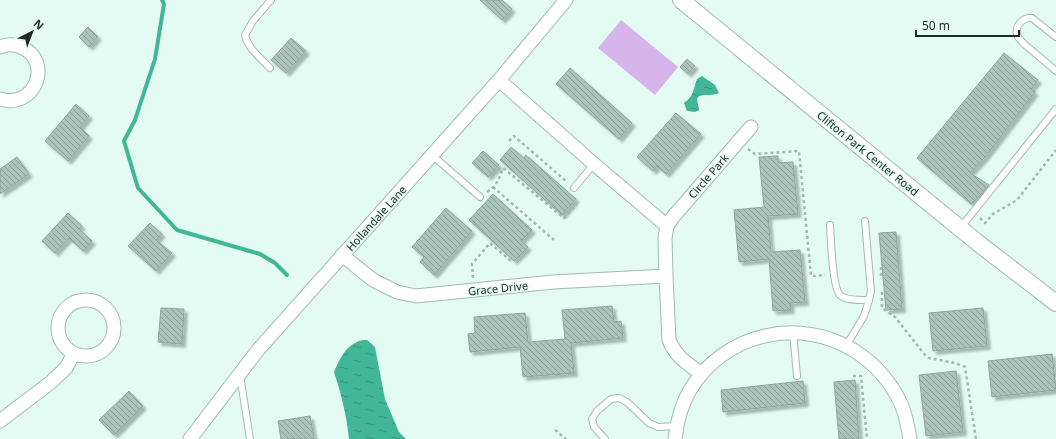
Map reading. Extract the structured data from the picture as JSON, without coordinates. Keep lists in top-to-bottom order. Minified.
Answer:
{"streets":{"street":["Clifton Park Center Road","Circle Park","Hollandale Lane","Grace Drive"]},"crossings":[["Hollandale Lane","Grace Drive"]],"scale_bar":"50 m","north":"top right"}
